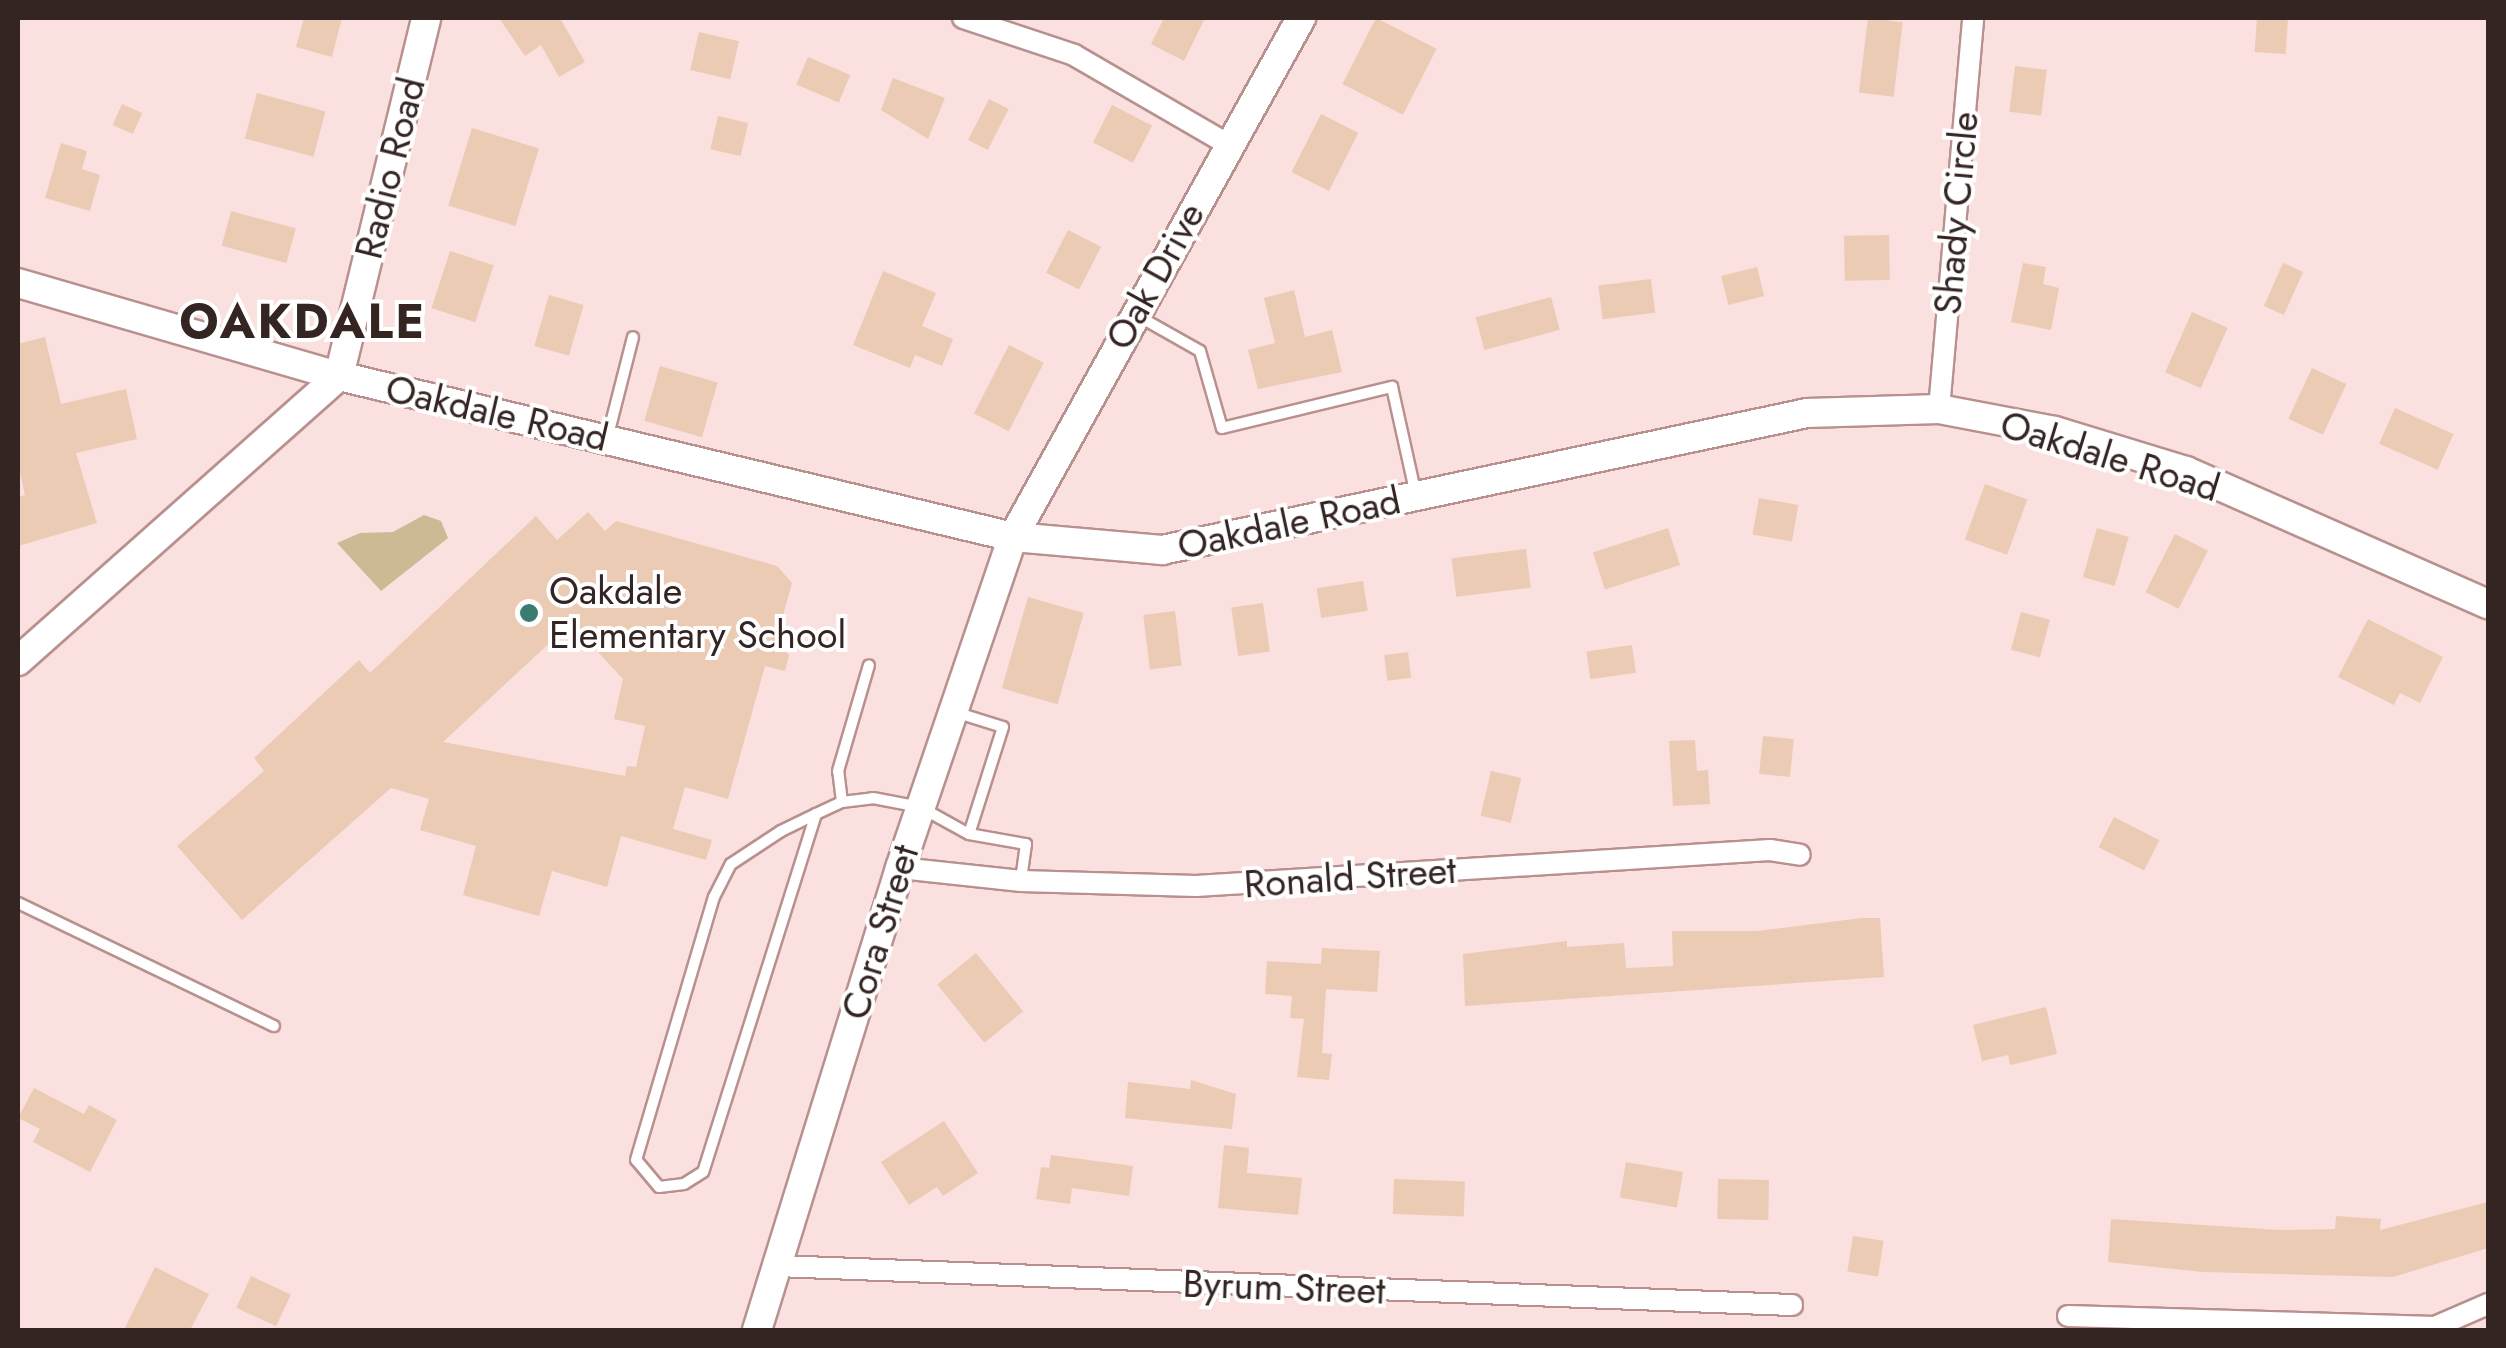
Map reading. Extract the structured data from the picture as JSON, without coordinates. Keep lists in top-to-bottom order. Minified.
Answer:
{"streets":{"main road":["Radio Road","Oak Drive","Oakdale Road","Cora Street"],"street":["Shady Circle","Ronald Street","Byrum Street"]},"crossings":[["Radio Road","Oakdale Road"],["Shady Circle","Oakdale Road"],["Oak Drive","Oakdale Road"],["Oak Drive","Cora Street"],["Oakdale Road","Cora Street"],["Ronald Street","Cora Street"],["Cora Street","Byrum Street"]],"districts":["OAKDALE"],"places":["Oakdale Elementary School"]}
